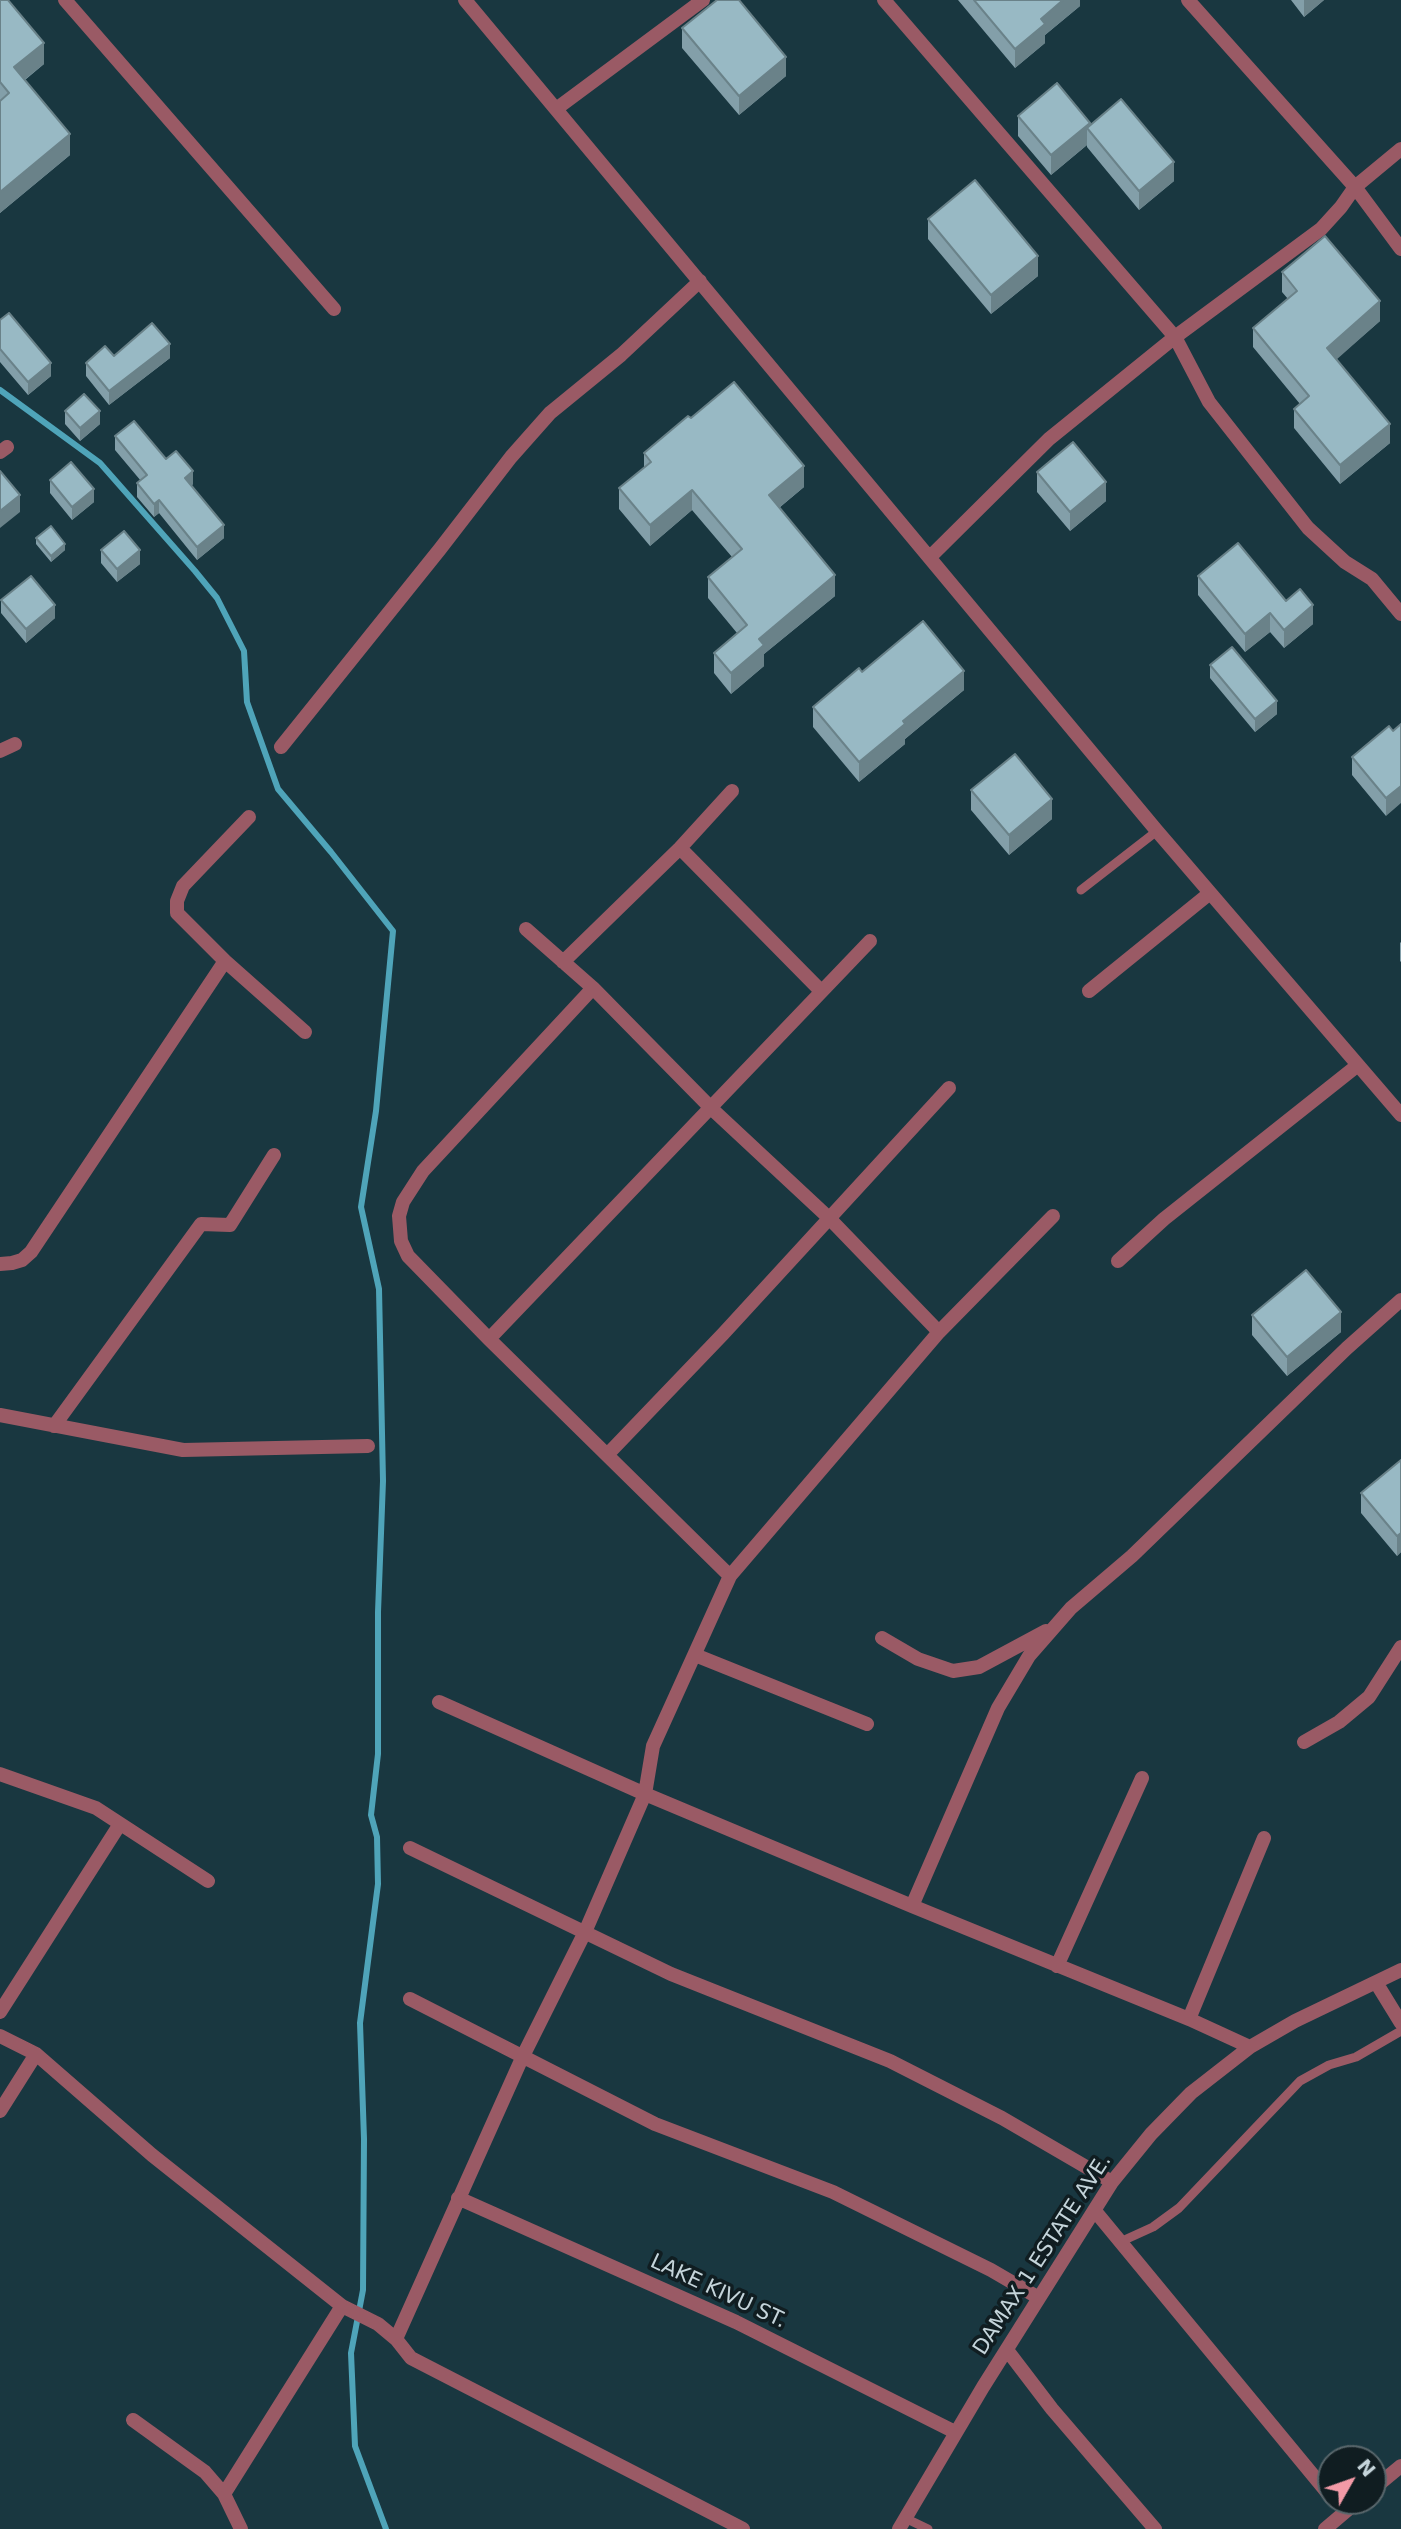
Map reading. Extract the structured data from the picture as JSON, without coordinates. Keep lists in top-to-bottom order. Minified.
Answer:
{"streets":{"street":["DAMAX 1 ESTATE AVE.","LAKE KIVU ST."]},"crossings":[["DAMAX 1 ESTATE AVE.","LAKE KIVU ST."]],"north":"top right"}
